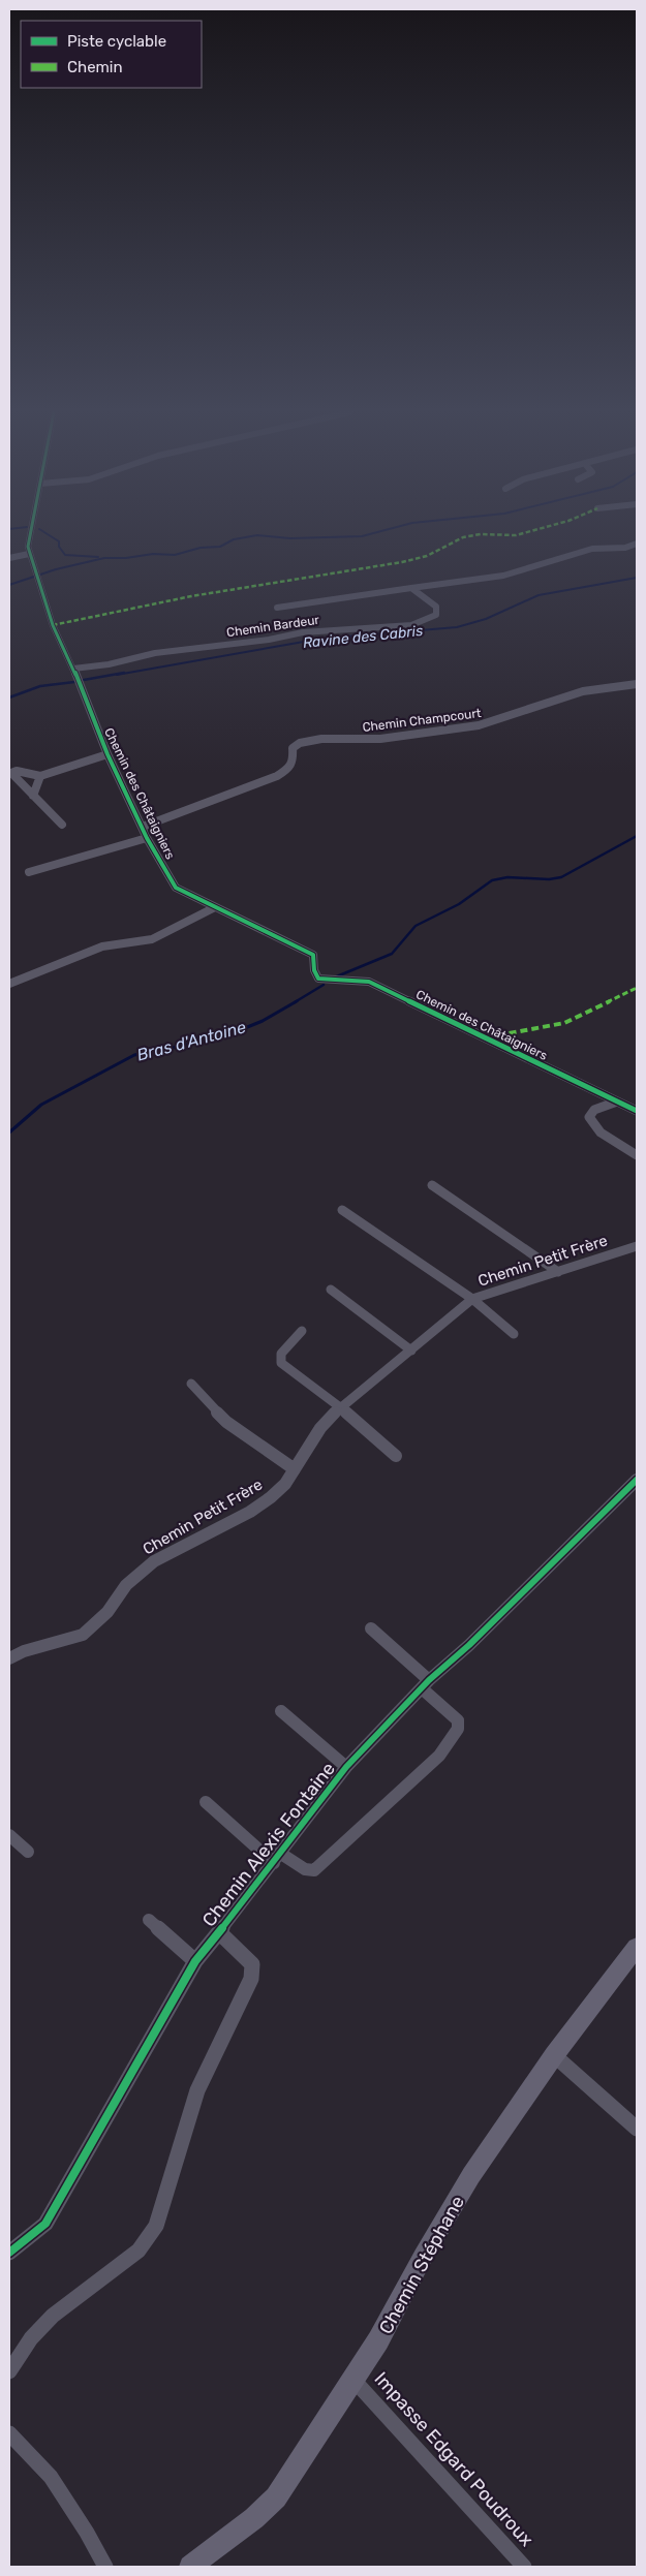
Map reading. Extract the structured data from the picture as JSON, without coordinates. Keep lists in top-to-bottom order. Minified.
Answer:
{"streets":{"main road":["Chemin Stéphane"],"street":["Chemin Bardeur","Chemin Champcourt","Chemin des Châtaigniers","Chemin Petit Frère","Chemin Alexis Fontaine","Impasse Edgard Poudroux"]},"crossings":[["Chemin Bardeur","Chemin des Châtaigniers"],["Chemin Champcourt","Chemin des Châtaigniers"],["Chemin Stéphane","Impasse Edgard Poudroux"]],"water":["Ravine des Cabris","Bras d'Antoine"],"legend":["Piste cyclable","Chemin"]}
